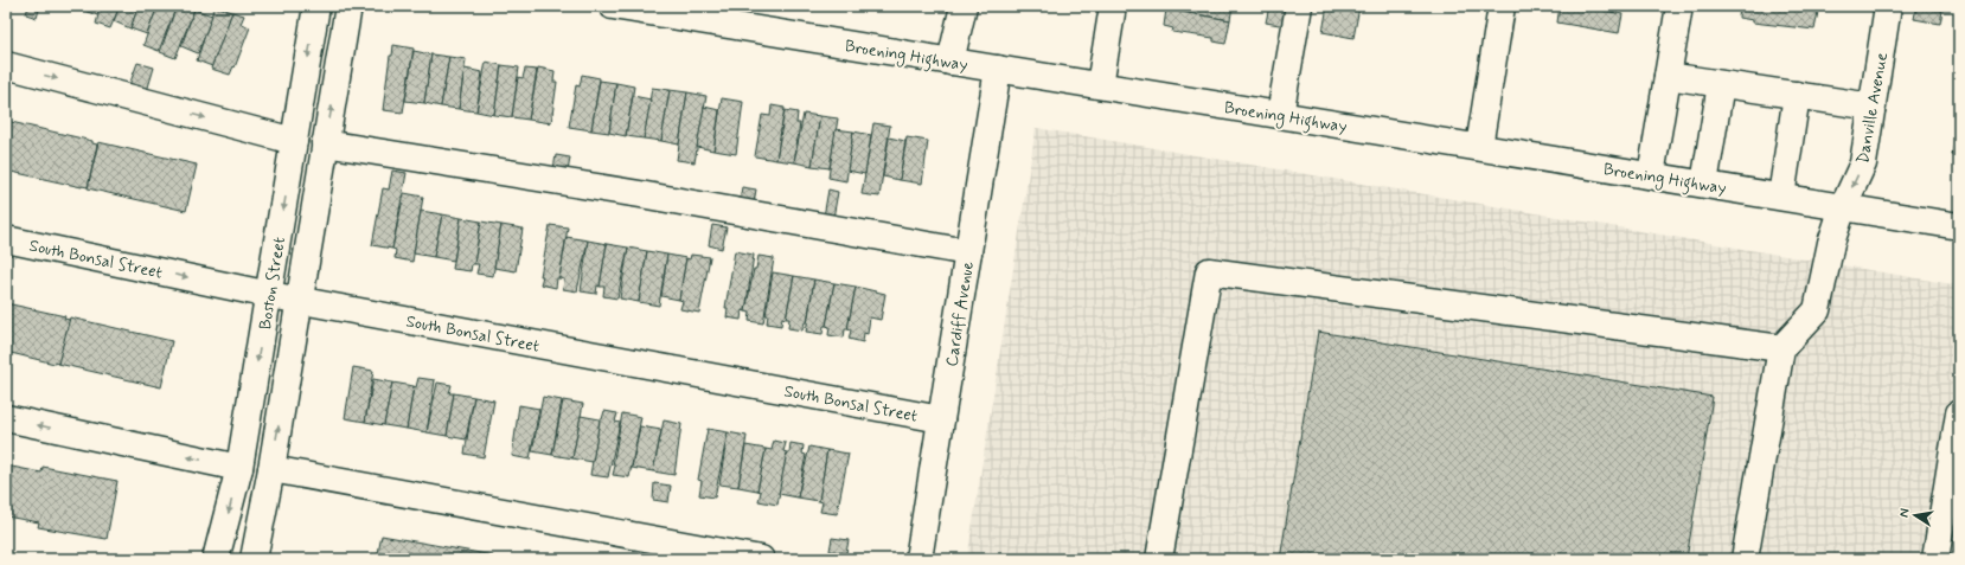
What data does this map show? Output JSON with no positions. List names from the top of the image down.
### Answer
{
  "streets": {
    "street": [
      "Broening Highway",
      "Danville Avenue",
      "South Bonsal Street",
      "Boston Street",
      "Cardiff Avenue"
    ]
  },
  "crossings": [
    ["Broening Highway", "Danville Avenue"],
    ["Broening Highway", "Cardiff Avenue"],
    ["South Bonsal Street", "Boston Street"],
    ["South Bonsal Street", "Cardiff Avenue"]
  ],
  "north": "left"
}
